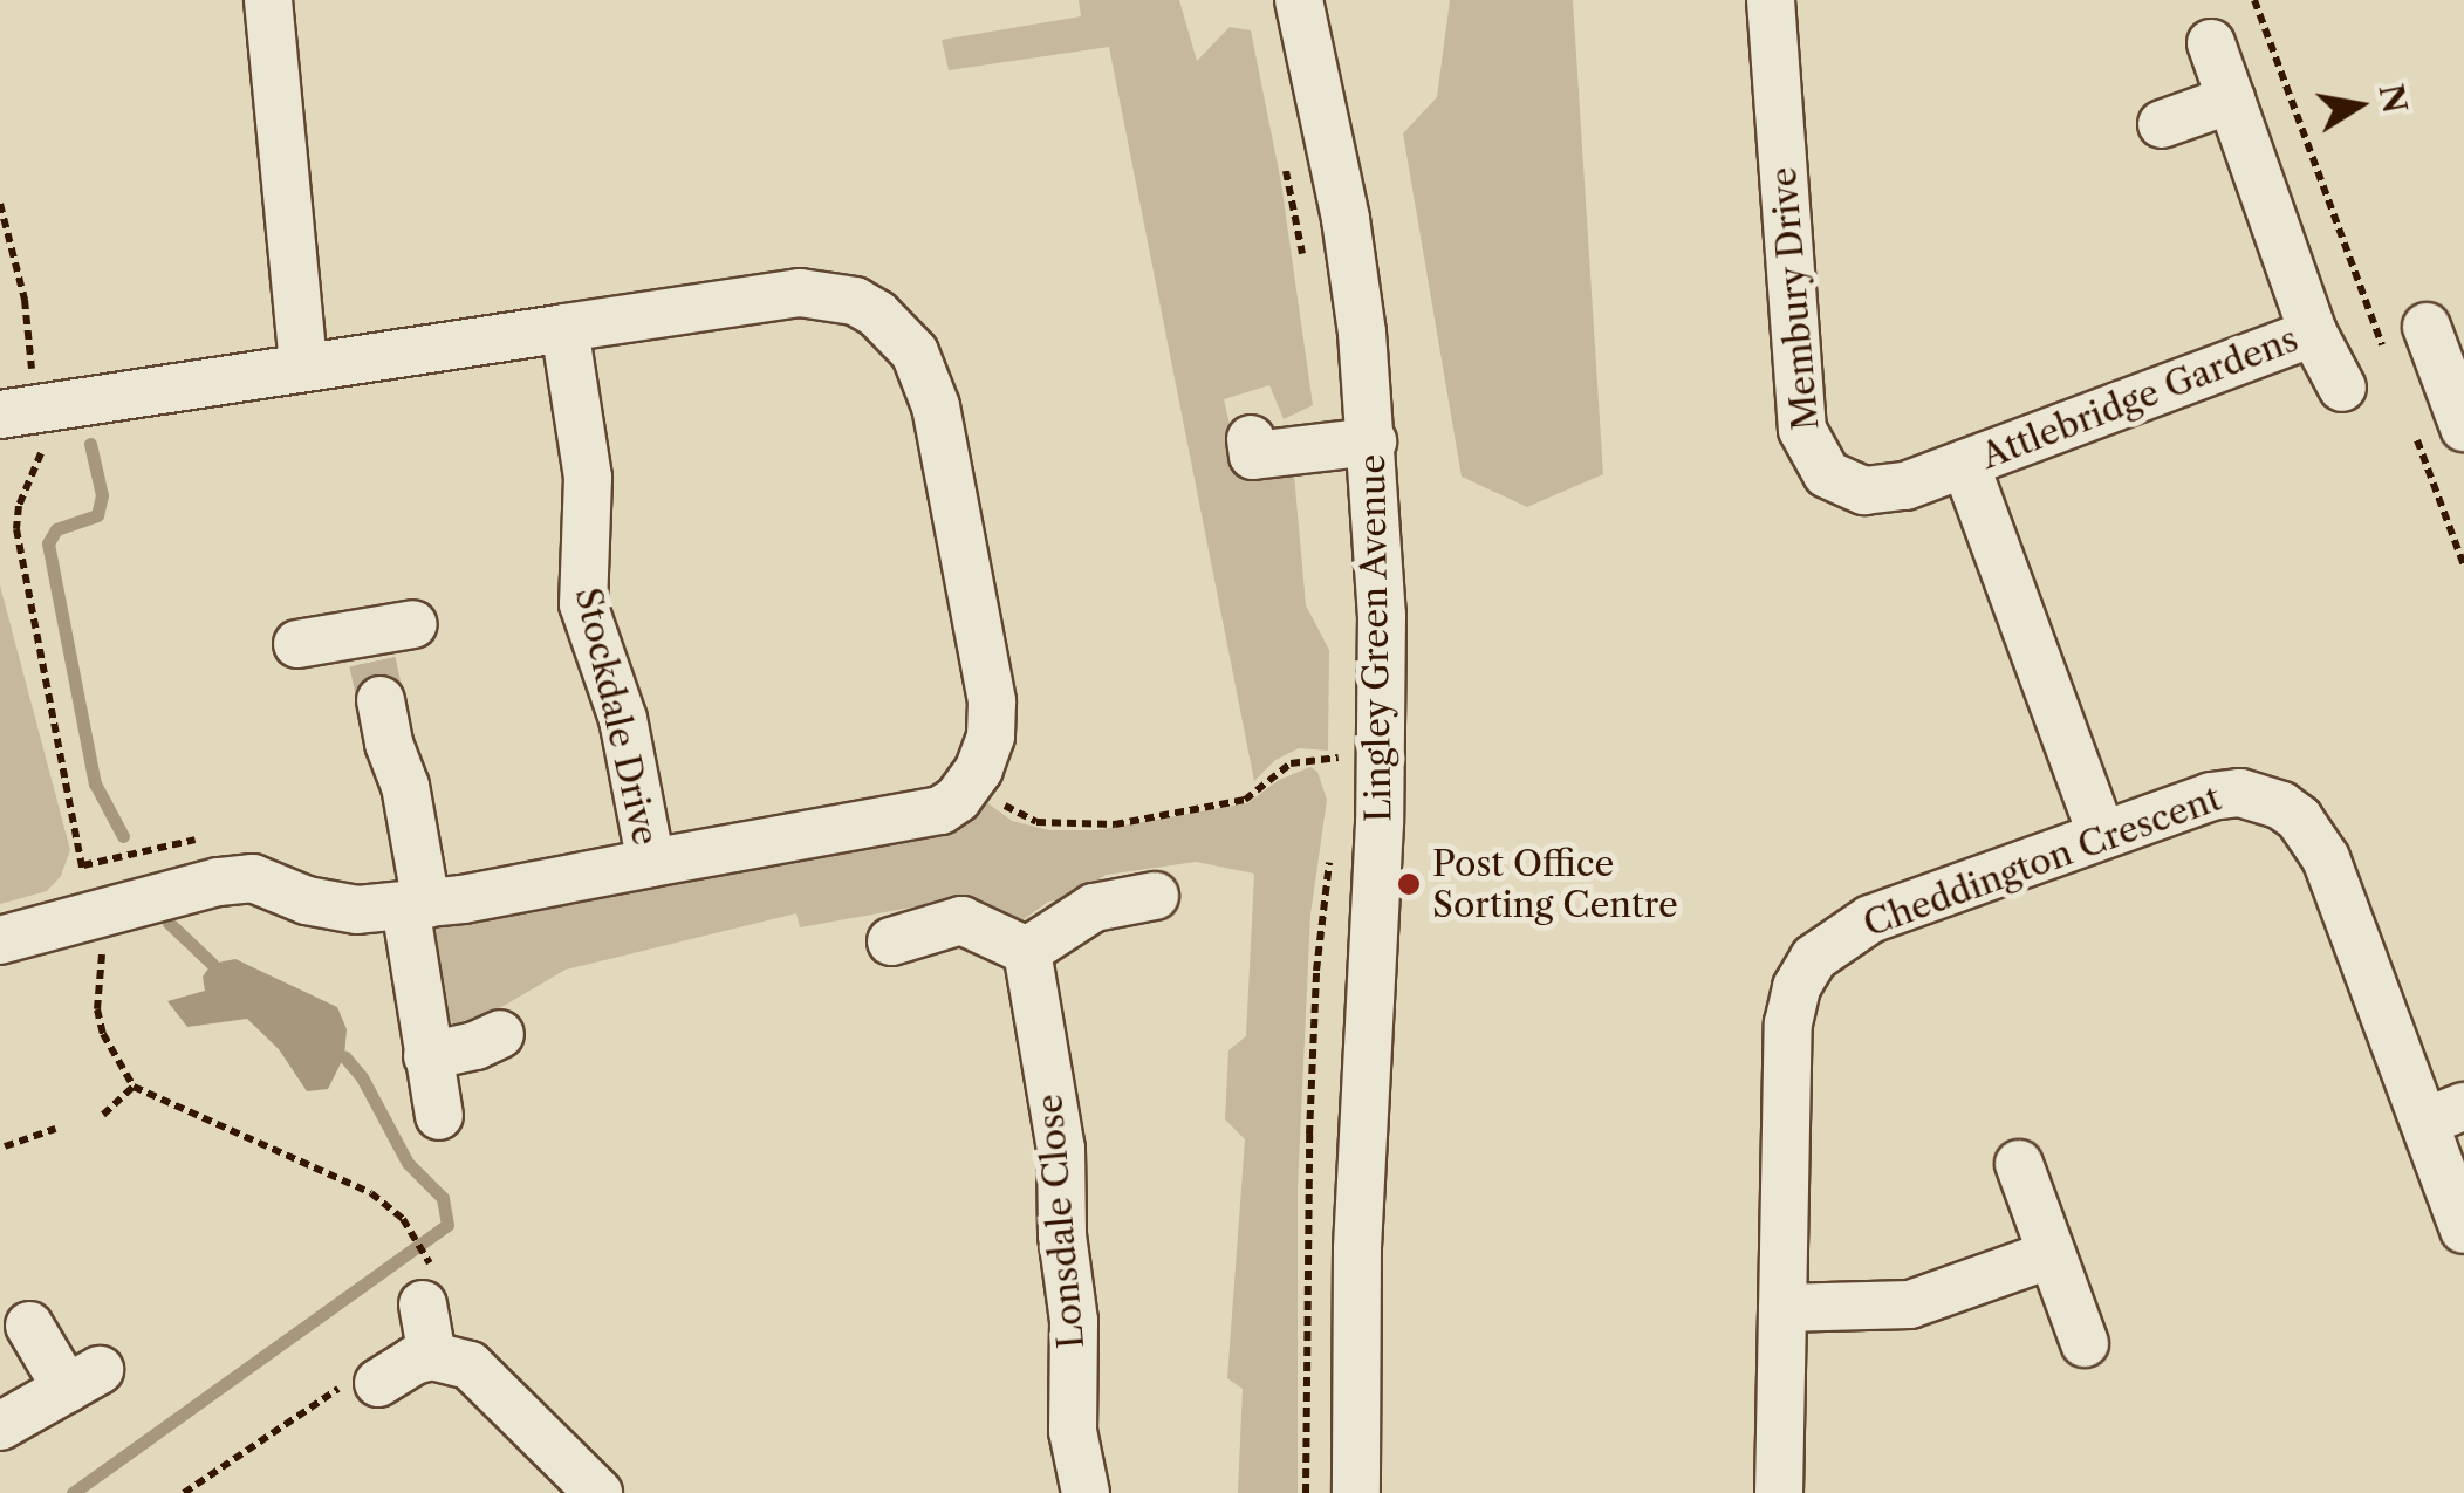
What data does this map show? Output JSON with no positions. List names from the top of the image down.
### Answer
{
  "streets": {
    "street": [
      "Membury Drive",
      "Attlebridge Gardens",
      "Lingley Green Avenue",
      "Stockdale Drive",
      "Cheddington Crescent",
      "Lonsdale Close"
    ]
  },
  "crossings": [
    ["Membury Drive", "Attlebridge Gardens"]
  ],
  "places": ["Post Office Sorting Centre"],
  "north": "right"
}
